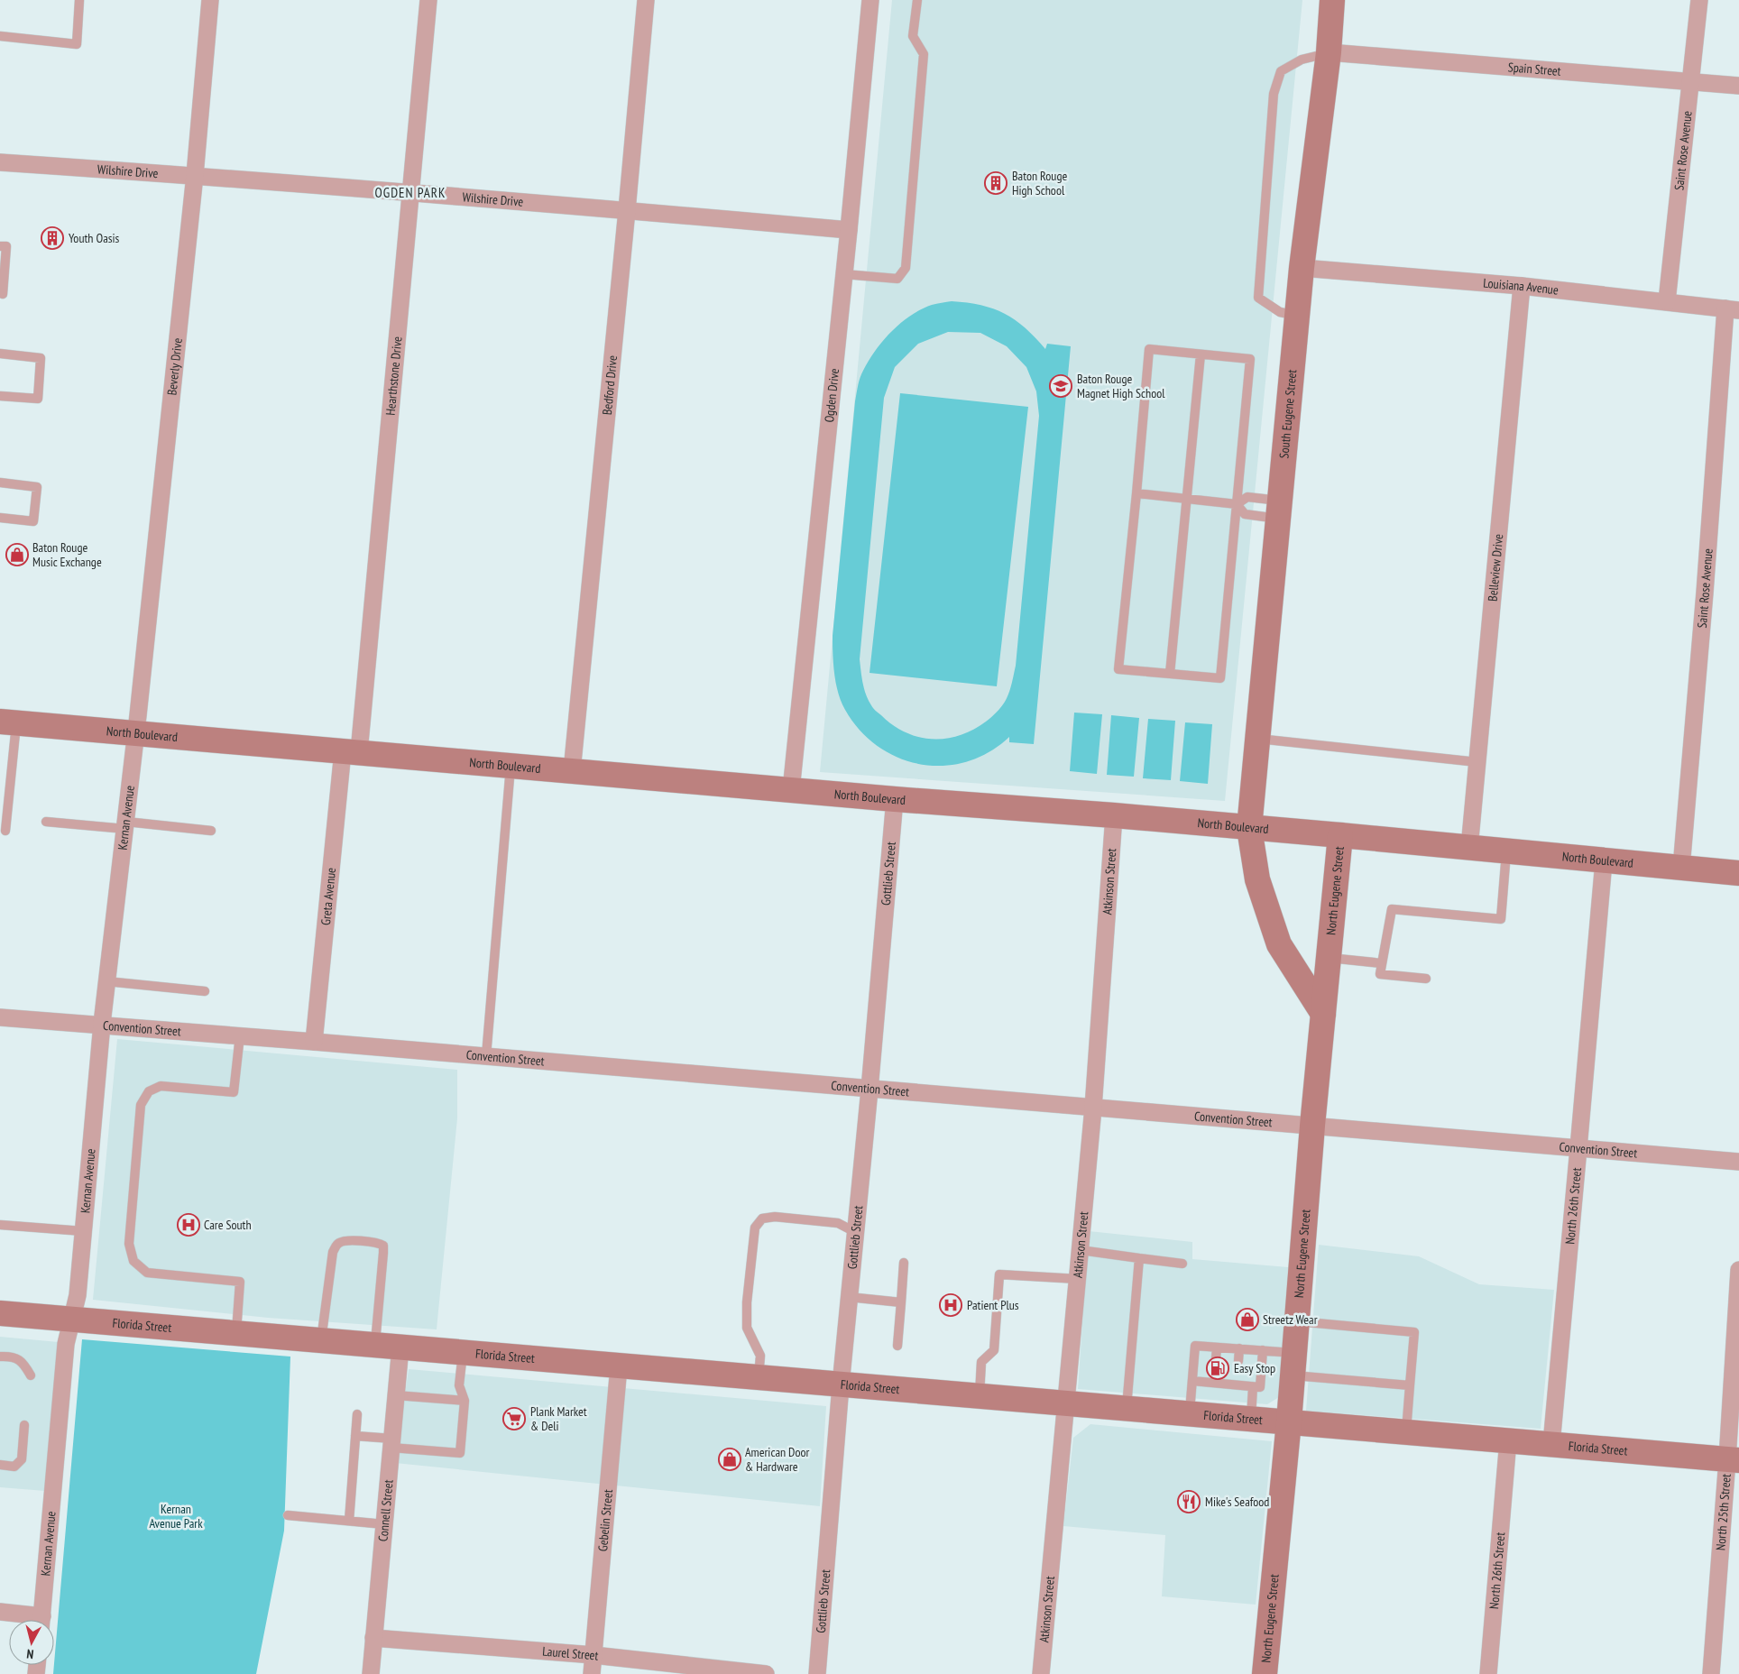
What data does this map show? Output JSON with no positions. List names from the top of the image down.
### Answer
{
  "streets": {
    "street": [
      "Spain Street",
      "Saint Rose Avenue",
      "Wilshire Drive",
      "Louisiana Avenue",
      "Beverly Drive",
      "Hearthstone Drive",
      "Bedford Drive",
      "Ogden Drive",
      "South Eugene Street",
      "Belleview Drive",
      "North Boulevard",
      "Kernan Avenue",
      "Gottlieb Street",
      "Atkinson Street",
      "North Eugene Street",
      "Greta Avenue",
      "Convention Street",
      "North 26th Street",
      "Florida Street",
      "Connell Street",
      "North 25th Street",
      "Gebelin Street",
      "Laurel Street"
    ]
  },
  "crossings": [
    ["Spain Street", "Saint Rose Avenue"],
    ["Spain Street", "South Eugene Street"],
    ["Saint Rose Avenue", "Louisiana Avenue"],
    ["Saint Rose Avenue", "North Boulevard"],
    ["Wilshire Drive", "Beverly Drive"],
    ["Wilshire Drive", "Hearthstone Drive"],
    ["Wilshire Drive", "Bedford Drive"],
    ["Wilshire Drive", "Ogden Drive"],
    ["Louisiana Avenue", "South Eugene Street"],
    ["Louisiana Avenue", "Belleview Drive"],
    ["Beverly Drive", "North Boulevard"],
    ["Beverly Drive", "Kernan Avenue"],
    ["Hearthstone Drive", "North Boulevard"],
    ["Hearthstone Drive", "Greta Avenue"],
    ["Bedford Drive", "North Boulevard"],
    ["Ogden Drive", "North Boulevard"],
    ["South Eugene Street", "North Boulevard"],
    ["South Eugene Street", "North Eugene Street"],
    ["Belleview Drive", "North Boulevard"],
    ["North Boulevard", "Kernan Avenue"],
    ["North Boulevard", "Gottlieb Street"],
    ["North Boulevard", "Atkinson Street"],
    ["North Boulevard", "North Eugene Street"],
    ["North Boulevard", "Greta Avenue"],
    ["North Boulevard", "North 26th Street"],
    ["Kernan Avenue", "Convention Street"],
    ["Kernan Avenue", "Florida Street"],
    ["Gottlieb Street", "Convention Street"],
    ["Gottlieb Street", "Florida Street"],
    ["Atkinson Street", "Convention Street"],
    ["Atkinson Street", "Florida Street"],
    ["North Eugene Street", "Convention Street"],
    ["North Eugene Street", "Florida Street"],
    ["Greta Avenue", "Convention Street"],
    ["Convention Street", "North 26th Street"],
    ["North 26th Street", "Florida Street"],
    ["Florida Street", "Connell Street"],
    ["Florida Street", "North 25th Street"],
    ["Florida Street", "Gebelin Street"],
    ["Connell Street", "Laurel Street"],
    ["Gebelin Street", "Laurel Street"]
  ],
  "districts": ["OGDEN PARK"],
  "parks": ["Kernan Avenue Park"],
  "places": {
    "building": ["Baton Rouge High School", "Youth Oasis"],
    "school or university": ["Baton Rouge Magnet High School"],
    "shop": ["Baton Rouge Music Exchange", "Streetz Wear", "American Door & Hardware"],
    "hospital": ["Care South", "Patient Plus"],
    "fuel station": ["Easy Stop"],
    "supermarket": ["Plank Market & Deli"],
    "restaurant": ["Mike's Seafood"]
  },
  "north": "bottom"
}
